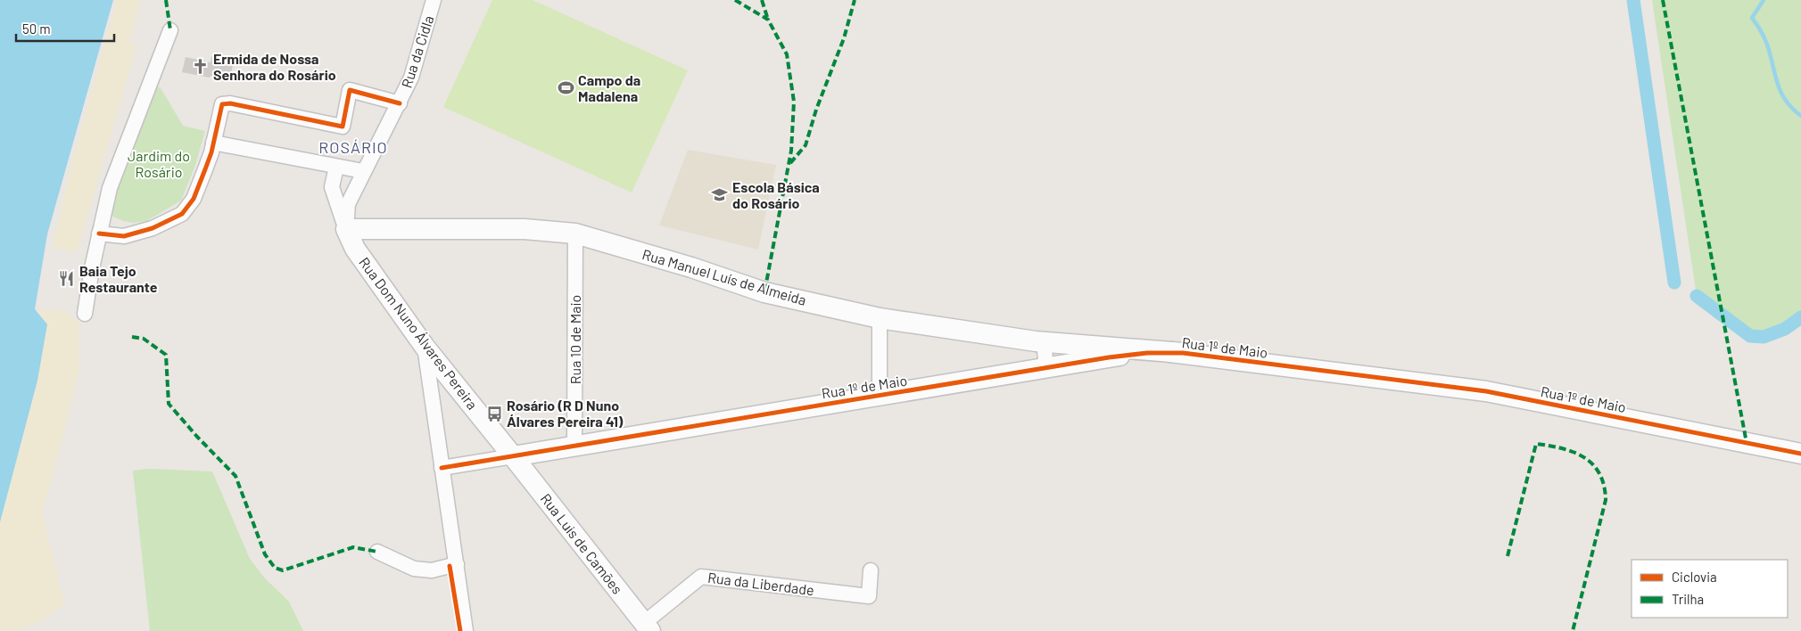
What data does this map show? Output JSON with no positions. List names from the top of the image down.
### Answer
{
  "streets": {
    "street": [
      "Rua da Cidla",
      "Rua Manuel Luís de Almeida",
      "Rua Dom Nuno Álvares Pereira",
      "Rua 10 de Maio",
      "Rua 1º de Maio",
      "Rua Luís de Camões",
      "Rua da Liberdade"
    ]
  },
  "crossings": [
    ["Rua da Cidla", "Rua Manuel Luís de Almeida"],
    ["Rua da Cidla", "Rua Dom Nuno Álvares Pereira"],
    ["Rua Manuel Luís de Almeida", "Rua Dom Nuno Álvares Pereira"],
    ["Rua Manuel Luís de Almeida", "Rua 10 de Maio"],
    ["Rua Manuel Luís de Almeida", "Rua 1º de Maio"],
    ["Rua Dom Nuno Álvares Pereira", "Rua 1º de Maio"],
    ["Rua Dom Nuno Álvares Pereira", "Rua Luís de Camões"],
    ["Rua 10 de Maio", "Rua 1º de Maio"],
    ["Rua 1º de Maio", "Rua Luís de Camões"],
    ["Rua Luís de Camões", "Rua da Liberdade"]
  ],
  "districts": ["ROSÁRIO"],
  "parks": ["Jardim do Rosário"],
  "places": {
    "church": ["Ermida de Nossa Senhora do Rosário"],
    "sports": ["Campo da Madalena"],
    "school or university": ["Escola Básica do Rosário"],
    "restaurant": ["Baia Tejo Restaurante"],
    "bus stop": ["Rosário (R D Nuno Álvares Pereira 41)"]
  },
  "legend": ["Ciclovia", "Trilha"],
  "scale_bar": "50 m"
}
